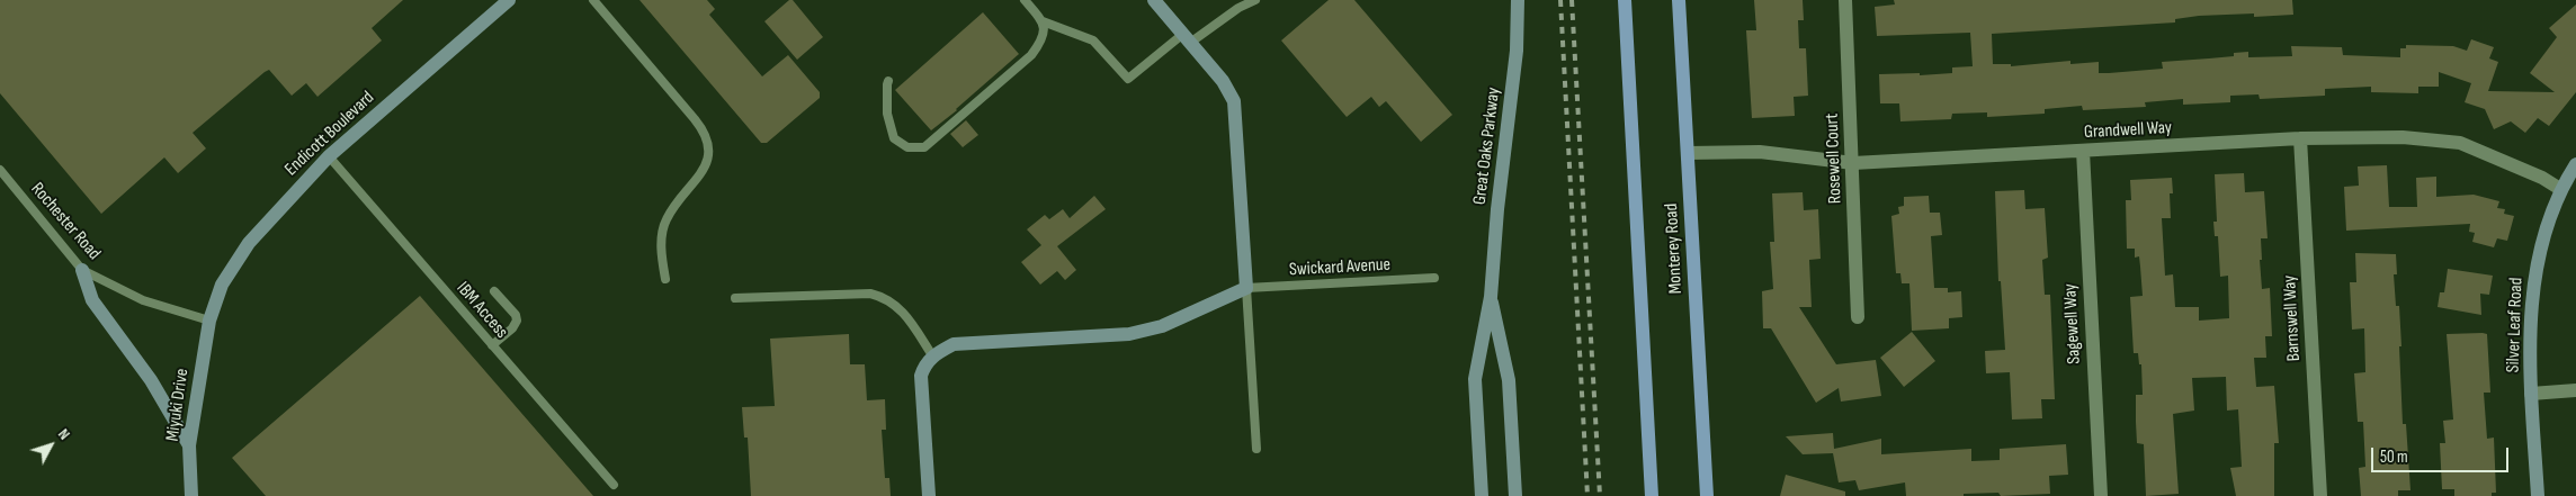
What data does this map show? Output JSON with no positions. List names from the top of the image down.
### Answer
{
  "streets": {
    "main road": ["Monterey Road"],
    "street": [
      "Grandwell Way",
      "Endicott Boulevard",
      "Great Oaks Parkway",
      "Rosewell Court",
      "Barnswell Way",
      "Sagewell Way",
      "Silver Leaf Road",
      "Miyuki Drive"
    ],
    "lane": ["Rochester Road", "Swickard Avenue", "IBM Access"]
  },
  "crossings": [
    ["Grandwell Way", "Rosewell Court"],
    ["Grandwell Way", "Monterey Road"],
    ["Grandwell Way", "Barnswell Way"],
    ["Grandwell Way", "Sagewell Way"],
    ["Grandwell Way", "Silver Leaf Road"],
    ["Endicott Boulevard", "Rochester Road"],
    ["Endicott Boulevard", "IBM Access"],
    ["Endicott Boulevard", "Miyuki Drive"],
    ["Rochester Road", "Miyuki Drive"]
  ],
  "scale_bar": "50 m",
  "north": "top right"
}
